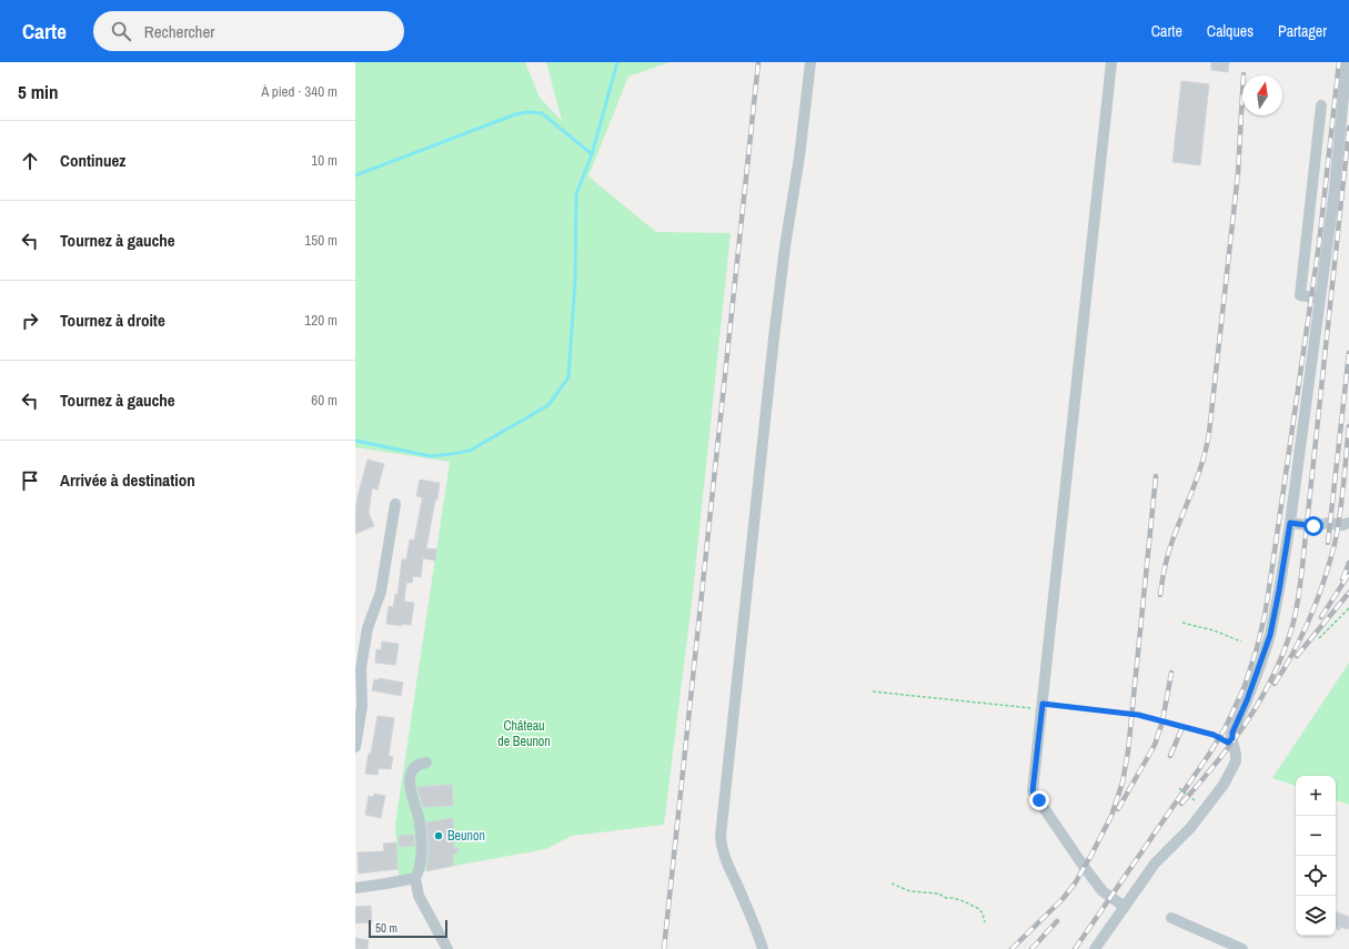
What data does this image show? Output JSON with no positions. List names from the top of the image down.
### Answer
{
  "parks": ["Château de Beunon"],
  "places": ["Beunon"],
  "scale_bar": "50 m",
  "north": "top",
  "page": {
    "header": "Carte",
    "search": "Rechercher",
    "nav": ["Carte", "Calques", "Partager"],
    "heading": ["5 min", "À pied · 340 m"],
    "list": [
      ["Continuez", "10 m"],
      ["Tournez à gauche", "150 m"],
      ["Tournez à droite", "120 m"],
      ["Tournez à gauche", "60 m"],
      "Arrivée à destination"
    ],
    "map_buttons": ["+", "−"],
    "scale": "50 m"
  }
}
